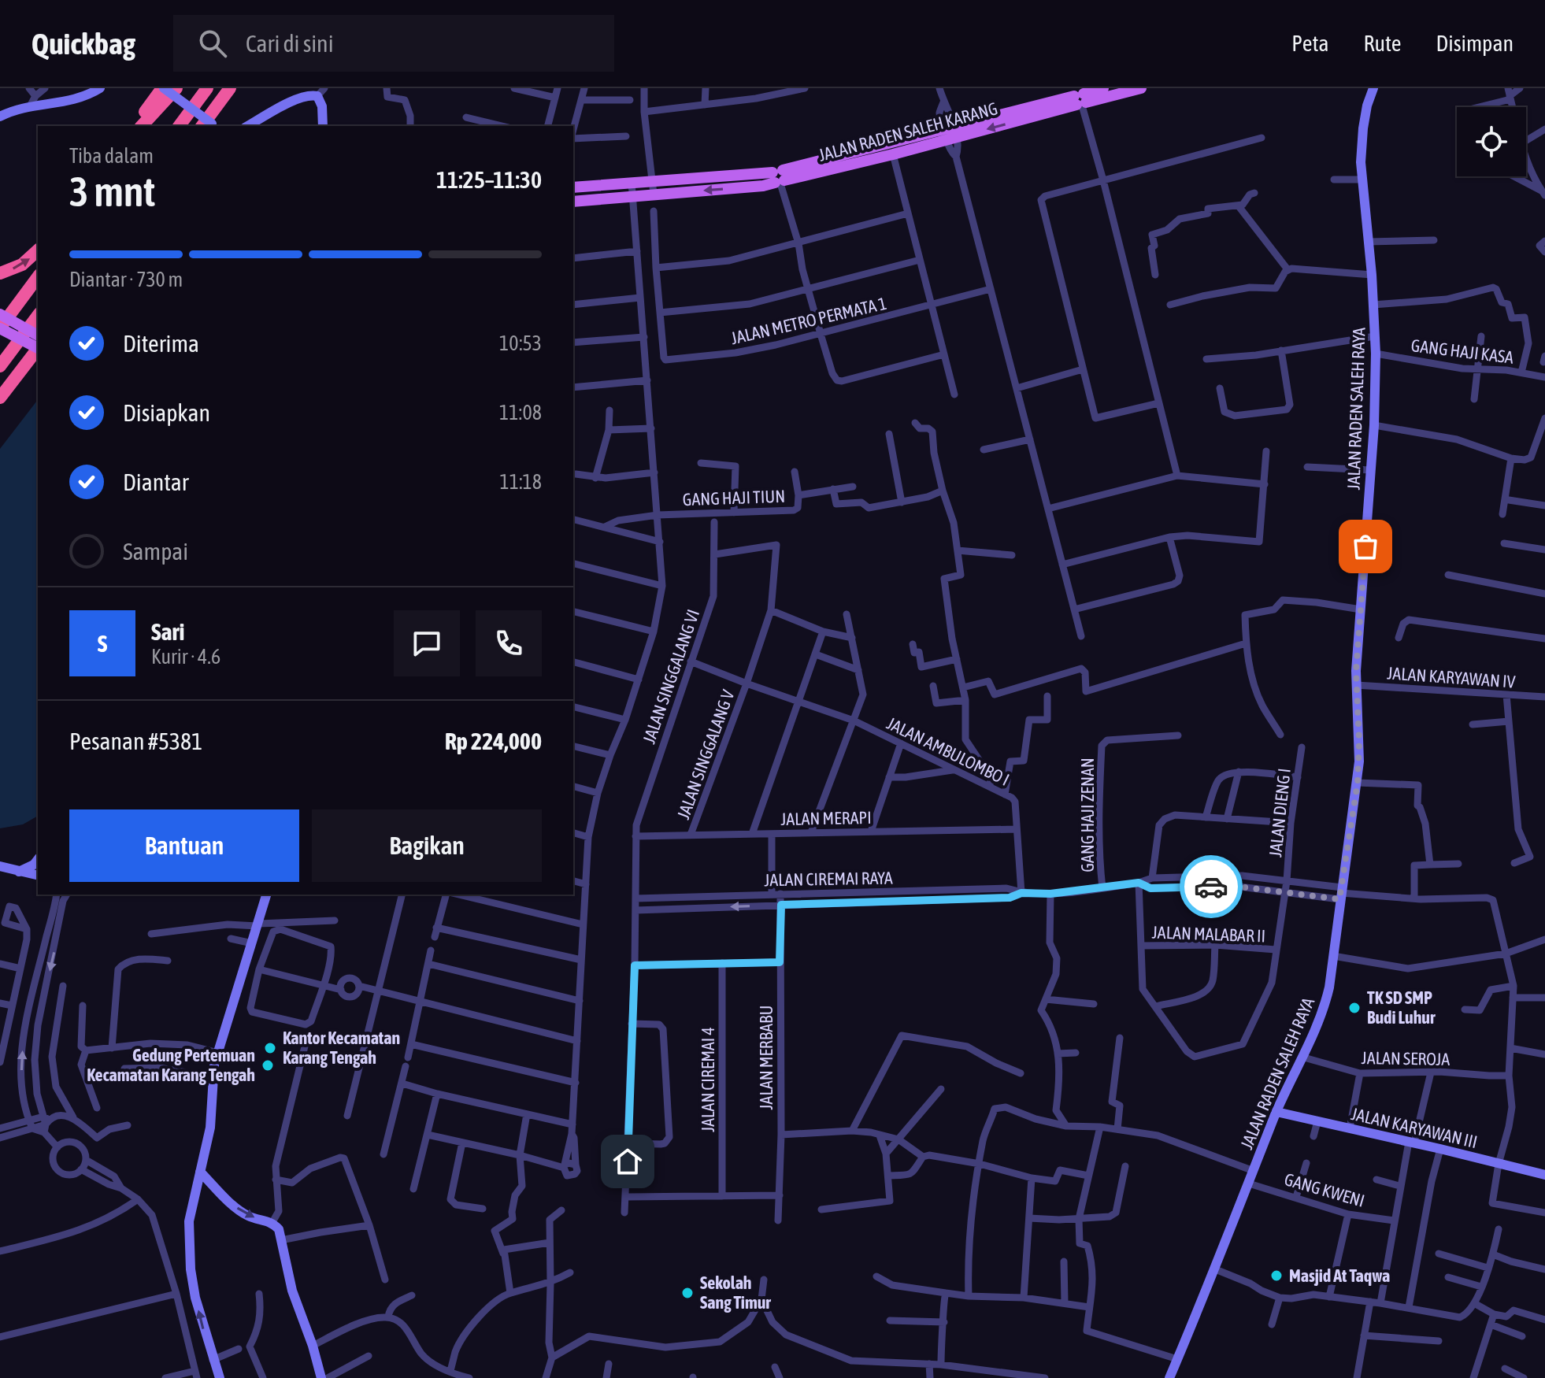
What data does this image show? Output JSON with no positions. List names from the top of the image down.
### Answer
{
  "streets": {
    "main road": ["JALAN RADEN SALEH KARANG"],
    "street": [
      "JALAN METRO PERMATA 1",
      "GANG HAJI KASA",
      "JALAN RADEN SALEH RAYA",
      "GANG HAJI TIUN",
      "JALAN SINGGALANG VI",
      "JALAN KARYAWAN IV",
      "JALAN AMBULOMBO I",
      "JALAN SINGGALANG V",
      "JALAN DIENG I",
      "GANG HAJI ZENAN",
      "JALAN MERAPI",
      "JALAN CIREMAI RAYA",
      "JALAN MALABAR II",
      "JALAN MERBABU",
      "JALAN SEROJA",
      "JALAN CIREMAI 4",
      "JALAN KARYAWAN III",
      "GANG KWENI"
    ]
  },
  "crossings": [
    ["GANG HAJI KASA", "JALAN RADEN SALEH RAYA"],
    ["JALAN RADEN SALEH RAYA", "JALAN KARYAWAN IV"],
    ["JALAN RADEN SALEH RAYA", "JALAN CIREMAI RAYA"],
    ["JALAN RADEN SALEH RAYA", "JALAN SEROJA"],
    ["JALAN RADEN SALEH RAYA", "JALAN KARYAWAN III"],
    ["JALAN RADEN SALEH RAYA", "GANG KWENI"],
    ["JALAN SINGGALANG VI", "JALAN AMBULOMBO I"],
    ["JALAN SINGGALANG VI", "JALAN SINGGALANG V"],
    ["JALAN SINGGALANG VI", "JALAN MERAPI"],
    ["JALAN SINGGALANG VI", "JALAN CIREMAI RAYA"],
    ["JALAN AMBULOMBO I", "JALAN SINGGALANG V"],
    ["JALAN AMBULOMBO I", "JALAN MERAPI"],
    ["JALAN AMBULOMBO I", "JALAN CIREMAI RAYA"],
    ["JALAN SINGGALANG V", "JALAN MERAPI"],
    ["JALAN DIENG I", "JALAN CIREMAI RAYA"],
    ["JALAN DIENG I", "JALAN MALABAR II"],
    ["GANG HAJI ZENAN", "JALAN CIREMAI RAYA"],
    ["JALAN CIREMAI RAYA", "JALAN MERBABU"]
  ],
  "places": [
    "TK SD SMP Budi Luhur",
    "Kantor Kecamatan Karang Tengah",
    "Gedung Pertemuan Kecamatan Karang Tengah",
    "Masjid At Taqwa",
    "Sekolah Sang Timur"
  ],
  "page": {
    "header": "Quickbag",
    "search": "Cari di sini",
    "nav": ["Peta", "Rute", "Disimpan"],
    "heading": ["3 mnt", "Tiba dalam", "11:25–11:30"],
    "panel": [
      "Sari",
      "Kurir · 4.6",
      "Pesanan #5381",
      "Rp 224,000"
    ],
    "bar": "Diantar · 730 m",
    "list": [
      ["Diterima", "10:53"],
      ["Disiapkan", "11:08"],
      ["Diantar", "11:18"],
      "Sampai"
    ],
    "round": "S",
    "buttons": ["Bantuan", "Bagikan"]
  }
}
